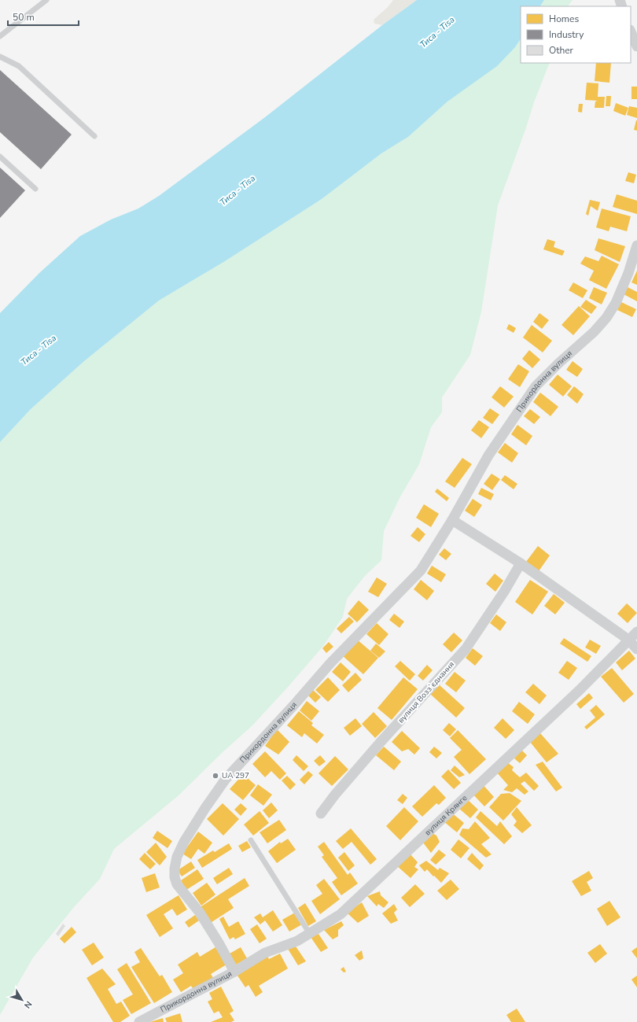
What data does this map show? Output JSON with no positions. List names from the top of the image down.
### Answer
{
  "streets": {
    "street": ["Прикордонна вулиця", "вулиця Воззʼєднання", "вулиця Крянге"]
  },
  "crossings": [
    ["Прикордонна вулиця", "вулиця Крянге"]
  ],
  "water": ["Тиса - Tisa"],
  "places": ["UA 297"],
  "legend": ["Homes", "Industry", "Other"],
  "scale_bar": "50 m",
  "north": "bottom right"
}
